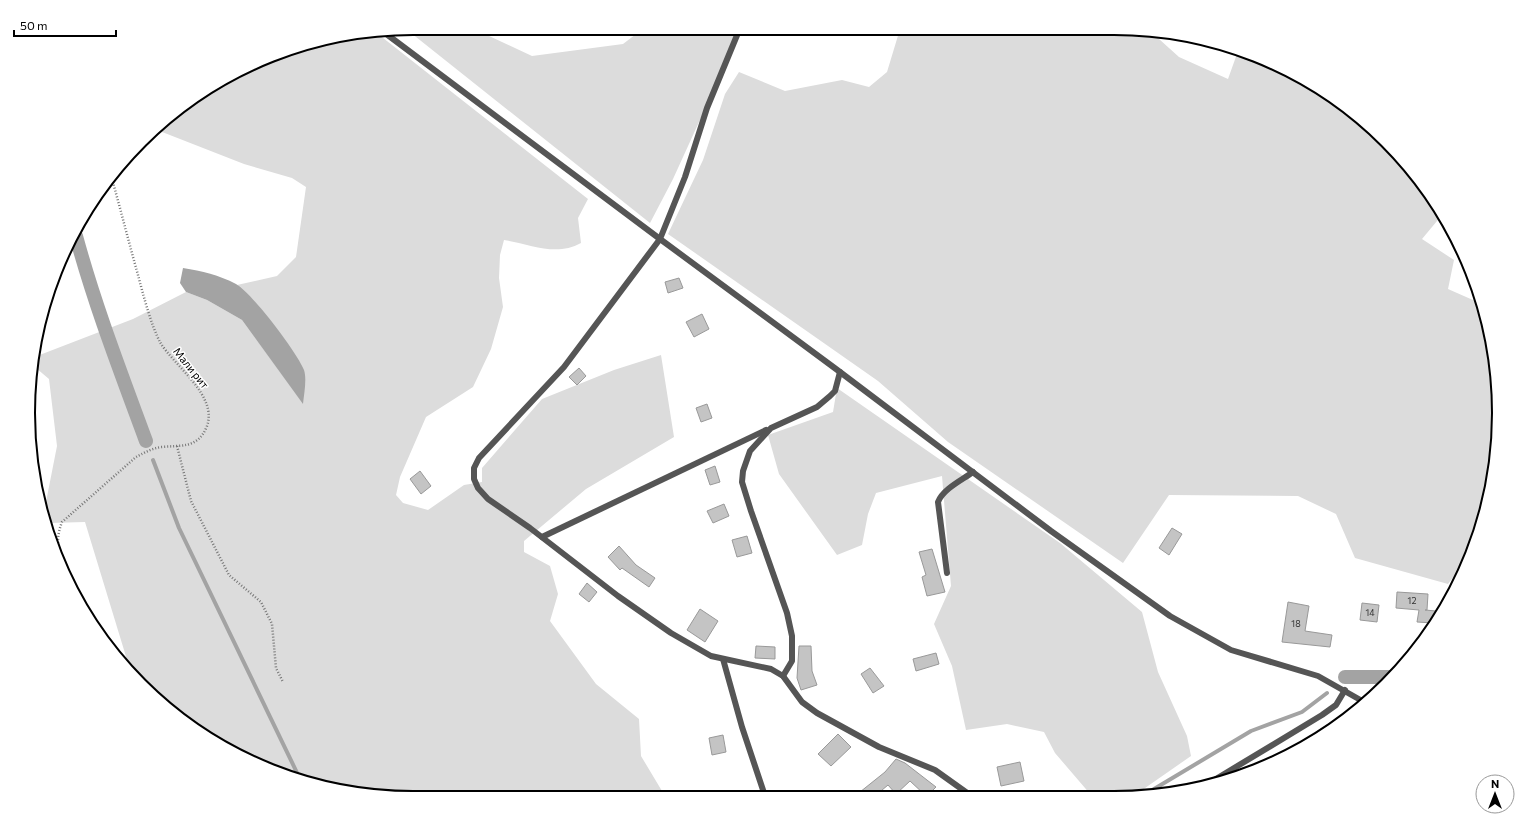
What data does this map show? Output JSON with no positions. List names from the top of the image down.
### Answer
{
  "streets": {
    "path": ["Мали рит"]
  },
  "house_numbers": ["12", "14", "18"],
  "scale_bar": "50 m",
  "north": "top"
}
